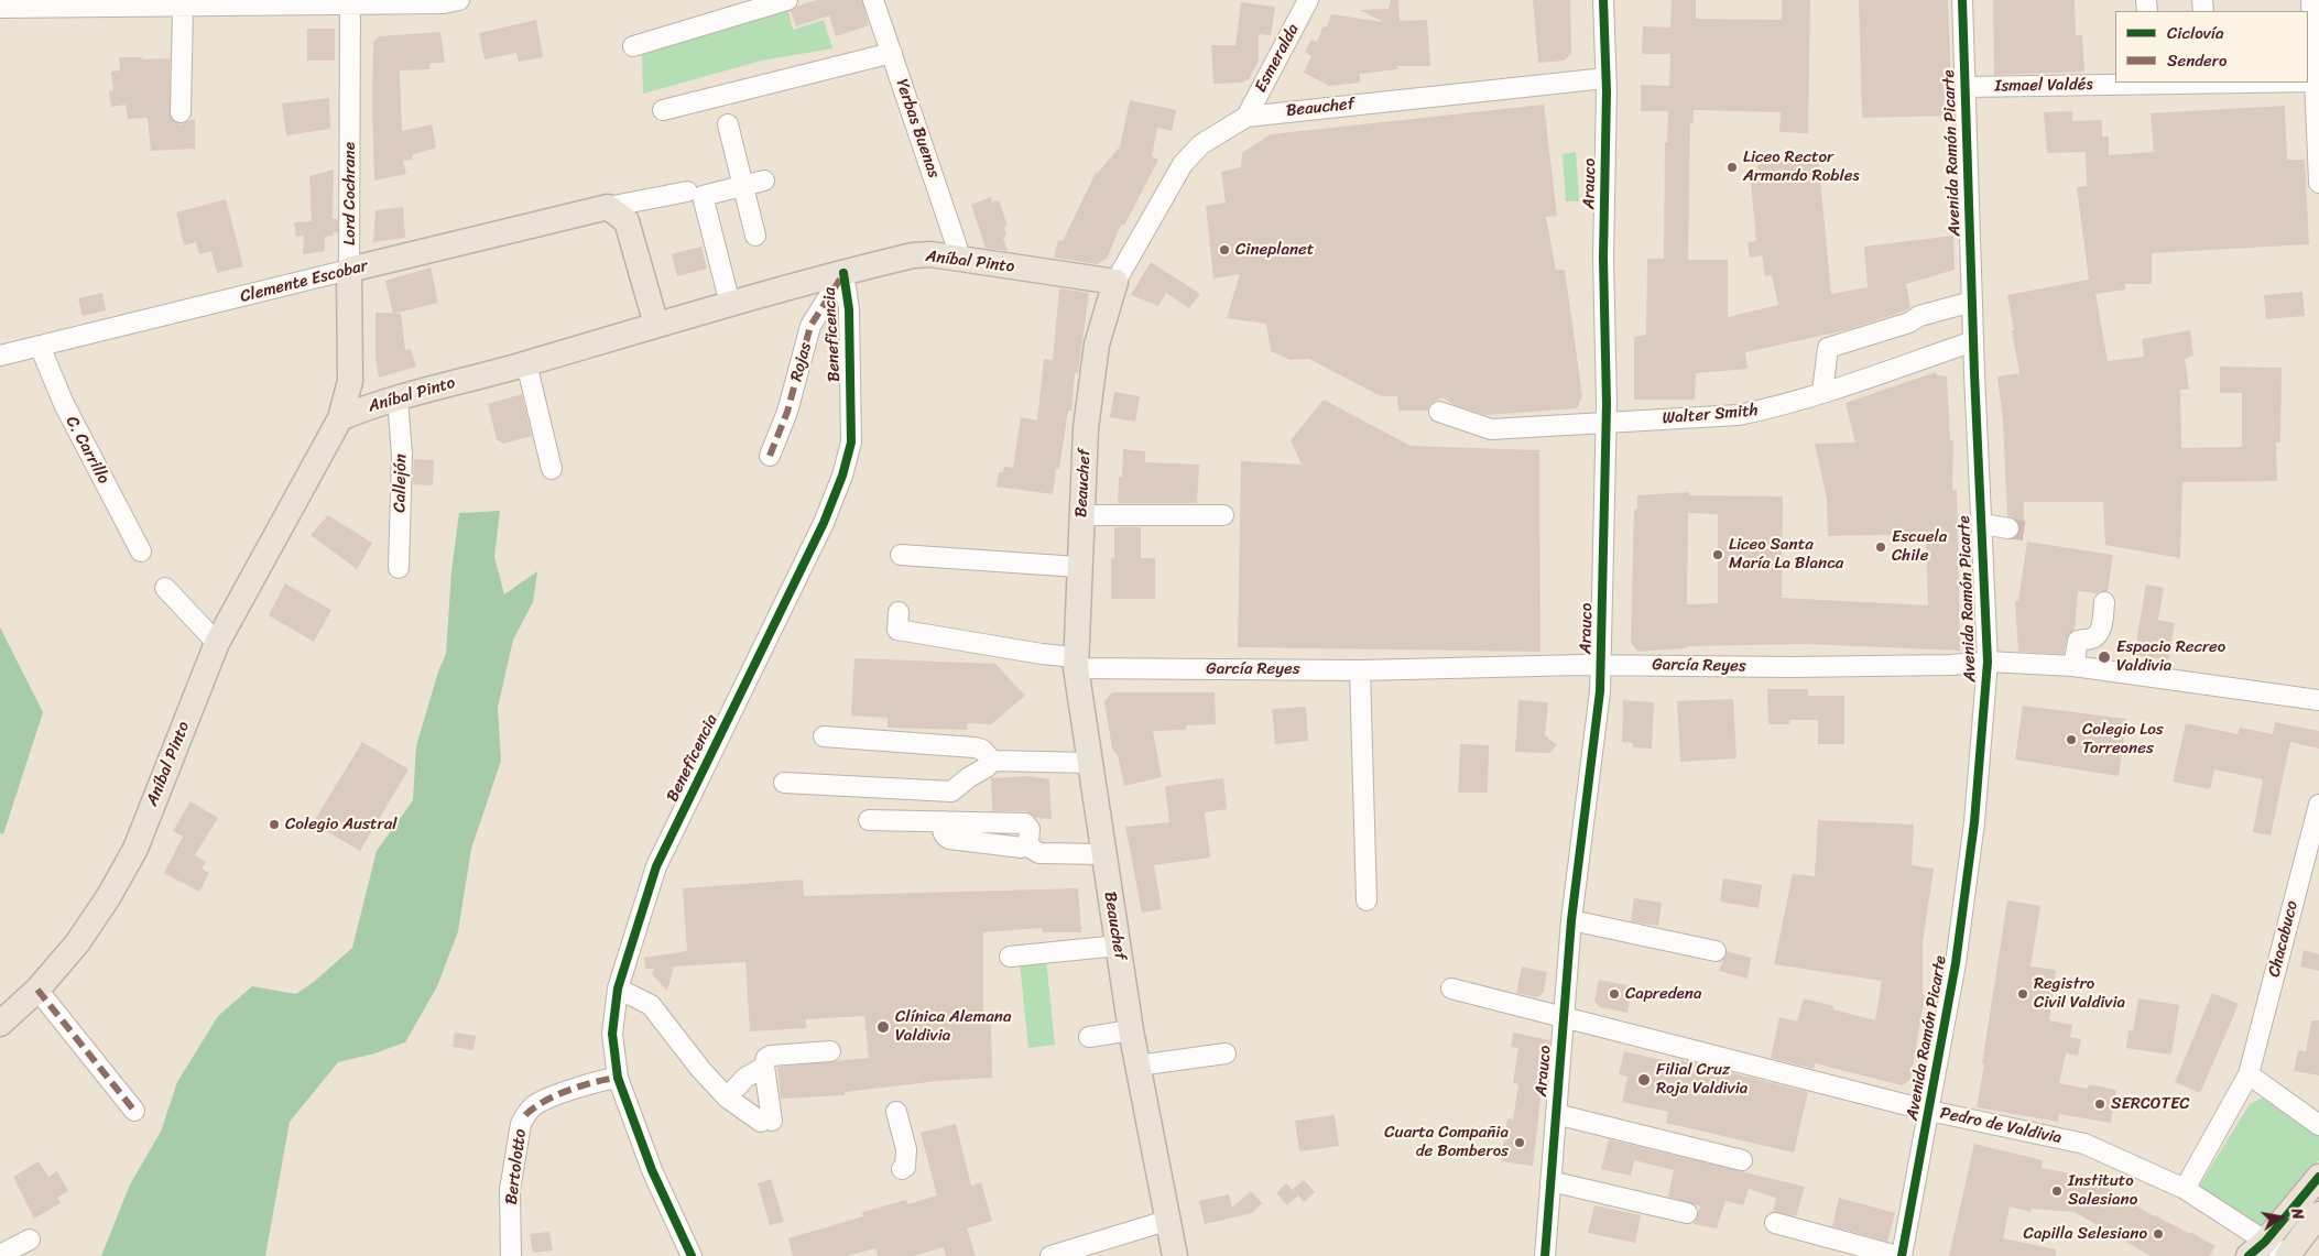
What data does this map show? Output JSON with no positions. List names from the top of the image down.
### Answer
{
  "streets": {
    "main road": [
      "Beauchef",
      "Lord Cochrane",
      "Aníbal Pinto",
      "Clemente Escobar"
    ],
    "street": [
      "Esmeralda",
      "Ismael Valdés",
      "Yerbas Buenas",
      "Avenida Ramón Picarte",
      "Arauco",
      "Beneficencia",
      "Rojas",
      "Walter Smith",
      "C. Carrillo",
      "Callejón",
      "García Reyes",
      "Chacabuco",
      "Pedro de Valdivia",
      "Bertolotto"
    ]
  },
  "crossings": [
    ["Esmeralda", "Beauchef"],
    ["Ismael Valdés", "Avenida Ramón Picarte"],
    ["Beauchef", "Arauco"],
    ["Beauchef", "Aníbal Pinto"],
    ["Beauchef", "García Reyes"],
    ["Yerbas Buenas", "Aníbal Pinto"],
    ["Avenida Ramón Picarte", "Walter Smith"],
    ["Avenida Ramón Picarte", "García Reyes"],
    ["Avenida Ramón Picarte", "Pedro de Valdivia"],
    ["Arauco", "Walter Smith"],
    ["Arauco", "García Reyes"],
    ["Arauco", "Pedro de Valdivia"],
    ["Lord Cochrane", "Aníbal Pinto"],
    ["Lord Cochrane", "Clemente Escobar"],
    ["Aníbal Pinto", "Beneficencia"],
    ["Aníbal Pinto", "Rojas"],
    ["Aníbal Pinto", "Callejón"],
    ["Clemente Escobar", "C. Carrillo"],
    ["Beneficencia", "Rojas"],
    ["Beneficencia", "Bertolotto"],
    ["Chacabuco", "Pedro de Valdivia"]
  ],
  "places": [
    "Liceo Rector Armando Robles",
    "Cineplanet",
    "Escuela Chile",
    "Liceo Santa María La Blanca",
    "Espacio Recreo Valdivia",
    "Colegio Los Torreones",
    "Colegio Austral",
    "Capredena",
    "Registro Civil Valdivia",
    "Clínica Alemana Valdivia",
    "Filial Cruz Roja Valdivia",
    "SERCOTEC",
    "Cuarta Compañia de Bomberos",
    "Instituto Salesiano",
    "Capilla Selesiano"
  ],
  "legend": ["Ciclovía", "Sendero"],
  "north": "right"
}
